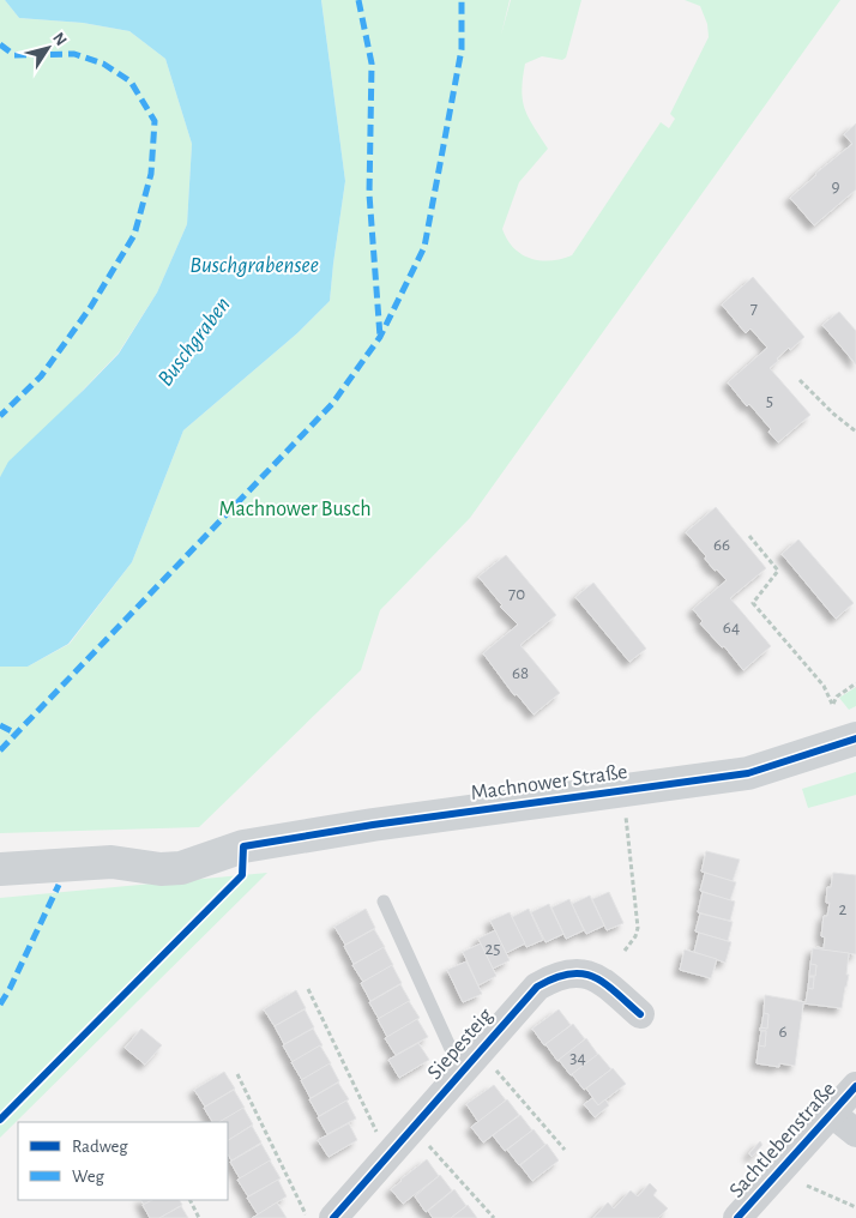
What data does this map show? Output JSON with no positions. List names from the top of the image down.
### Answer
{
  "streets": {
    "main road": ["Machnower Straße"],
    "street": ["Siepesteig", "Sachtlebenstraße"]
  },
  "water": ["Buschgrabensee", "Buschgraben"],
  "parks": ["Machnower Busch"],
  "house_numbers": [
    "9",
    "7",
    "5",
    "66",
    "70",
    "64",
    "68",
    "2",
    "25",
    "6",
    "34"
  ],
  "legend": ["Radweg", "Weg"],
  "north": "top right"
}
